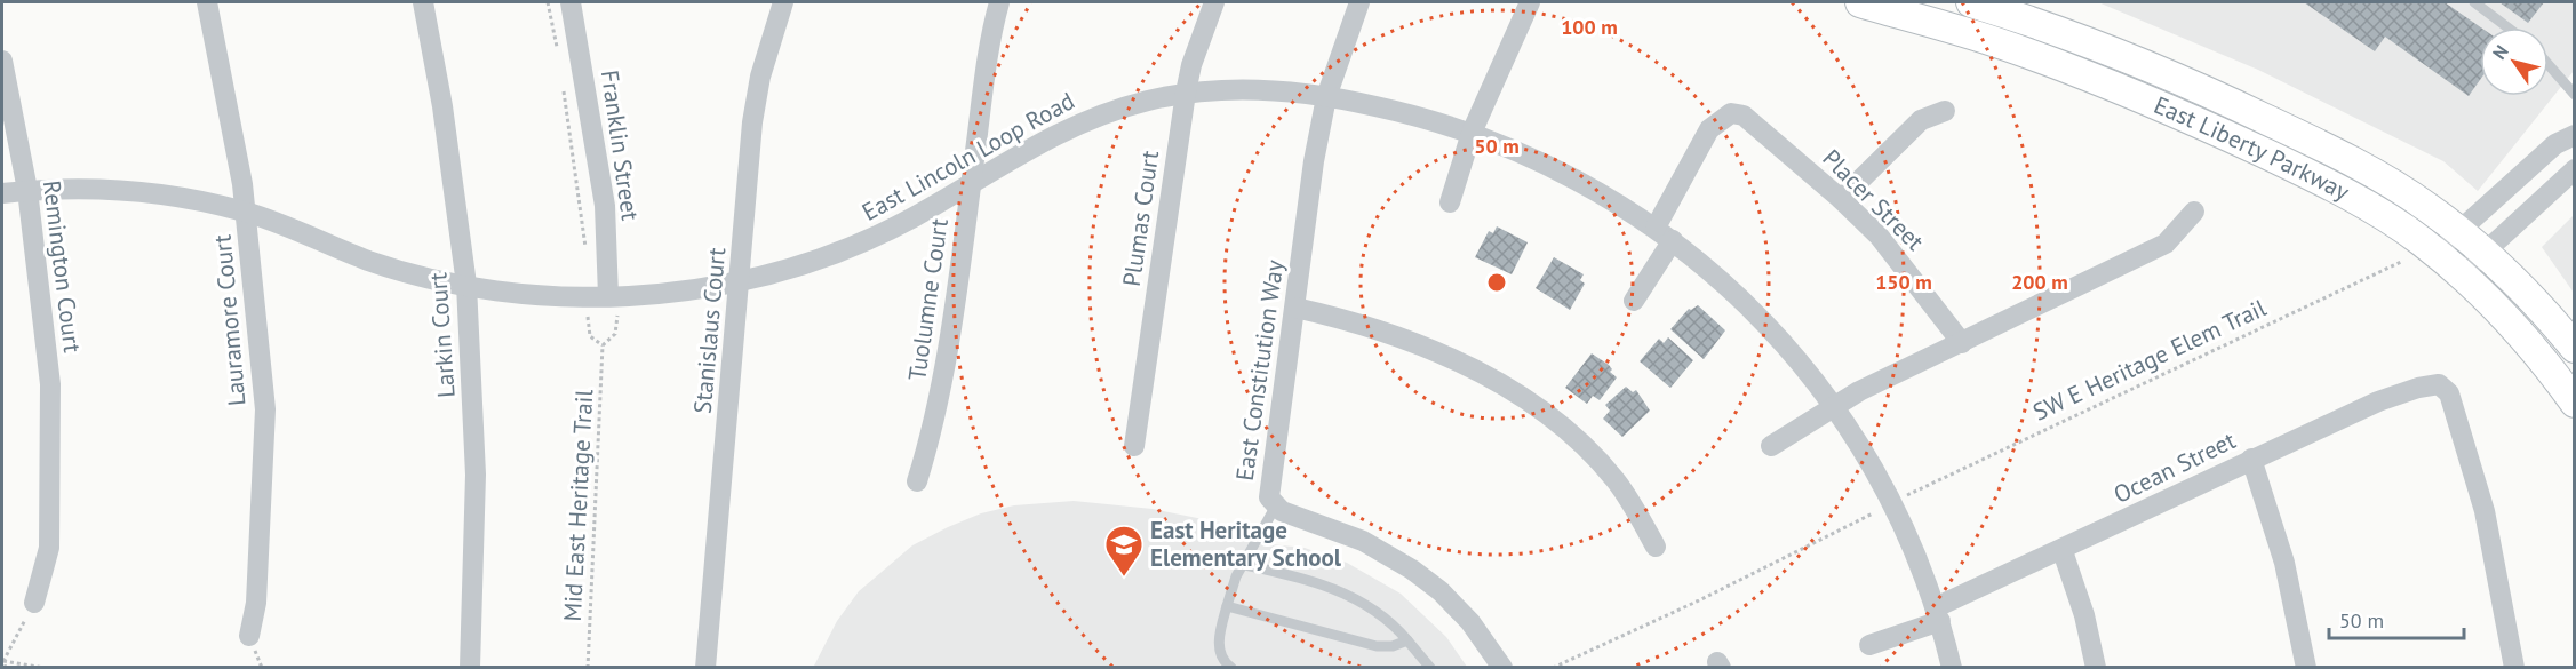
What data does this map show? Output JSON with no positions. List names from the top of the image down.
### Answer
{
  "streets": {
    "street": [
      "Franklin Street",
      "East Liberty Parkway",
      "East Lincoln Loop Road",
      "Placer Street",
      "Plumas Court",
      "Remington Court",
      "Tuolumne Court",
      "Lauramore Court",
      "Stanislaus Court",
      "Larkin Court",
      "East Constitution Way",
      "Ocean Street"
    ],
    "path": ["SW E Heritage Elem Trail", "Mid East Heritage Trail"]
  },
  "crossings": [
    ["Franklin Street", "East Lincoln Loop Road"],
    ["East Lincoln Loop Road", "Placer Street"],
    ["East Lincoln Loop Road", "Plumas Court"],
    ["East Lincoln Loop Road", "Remington Court"],
    ["East Lincoln Loop Road", "Tuolumne Court"],
    ["East Lincoln Loop Road", "Lauramore Court"],
    ["East Lincoln Loop Road", "Stanislaus Court"],
    ["East Lincoln Loop Road", "Larkin Court"],
    ["East Lincoln Loop Road", "East Constitution Way"],
    ["East Lincoln Loop Road", "Ocean Street"]
  ],
  "places": {
    "school or university": ["East Heritage Elementary School"]
  },
  "scale_bar": "50 m",
  "north": "top left",
  "rings": [
    "100 m",
    "50 m",
    "150 m",
    "200 m"
  ]
}
